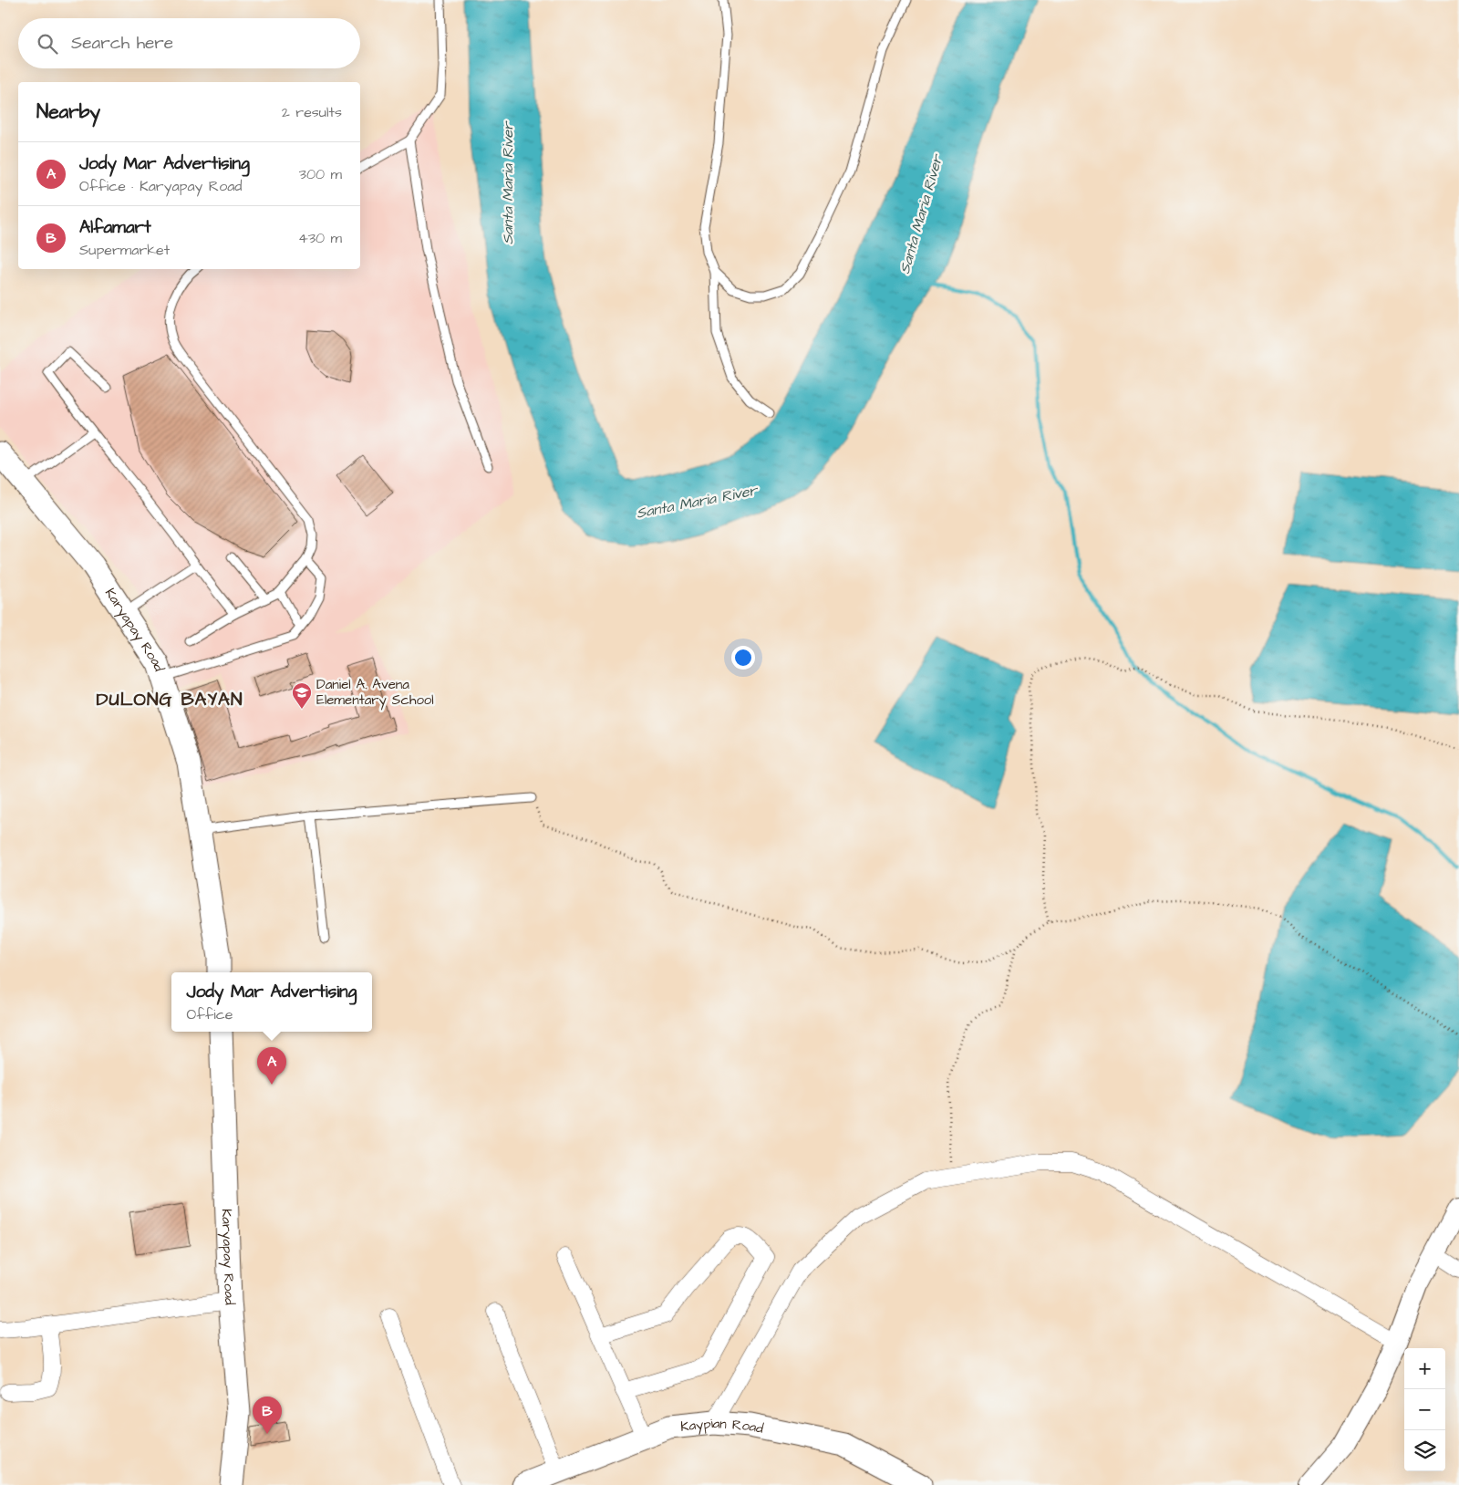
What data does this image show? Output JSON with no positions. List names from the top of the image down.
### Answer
{
  "streets": {
    "main road": ["Karyapay Road", "Kaypian Road"]
  },
  "districts": ["DULONG BAYAN"],
  "water": ["Santa Maria River"],
  "places": {
    "school or university": ["Daniel A. Avena Elementary School"]
  },
  "page": {
    "search": "Search here",
    "heading": ["Nearby", "2 results"],
    "list": [
      {
        "mark": "A",
        "name": "Jody Mar Advertising",
        "note": "Office · Karyapay Road",
        "value": "300 m"
      },
      {
        "mark": "B",
        "name": "Alfamart",
        "note": "Supermarket",
        "value": "430 m"
      }
    ],
    "popup": ["Jody Mar Advertising", "Office"],
    "pins": ["A", "B"],
    "map_buttons": ["+", "−"]
  }
}
